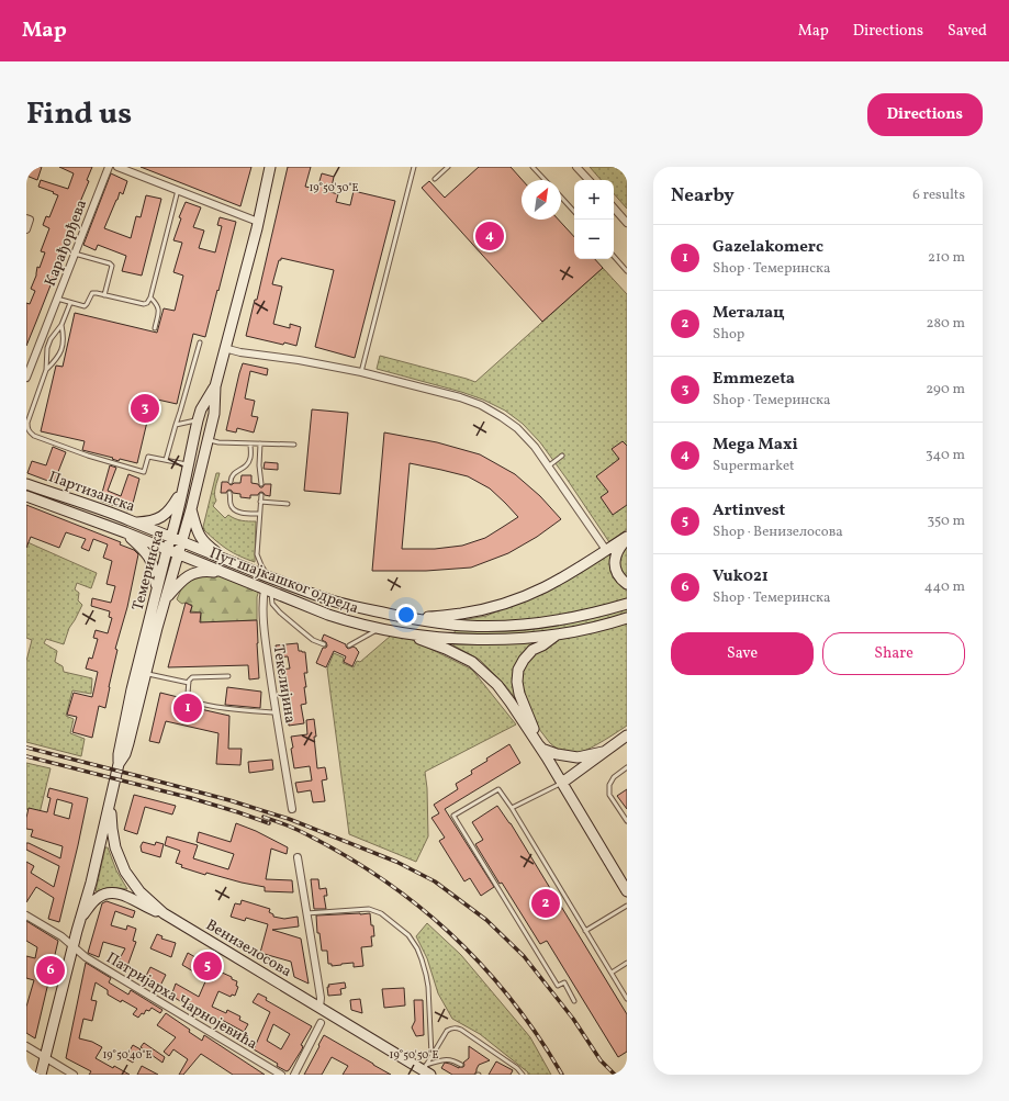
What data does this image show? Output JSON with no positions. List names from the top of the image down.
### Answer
{
  "streets": {
    "main road": [
      "Партизанска",
      "Темеринска",
      "Пут шајкашког одреда",
      "Венизелосова"
    ],
    "street": ["Карађорђева", "Текелијина", "Патријарха Чарнојевића"]
  },
  "crossings": [
    ["Партизанска", "Темеринска"],
    ["Партизанска", "Пут шајкашког одреда"],
    ["Темеринска", "Пут шајкашког одреда"],
    ["Темеринска", "Венизелосова"],
    ["Темеринска", "Патријарха Чарнојевића"],
    ["Пут шајкашког одреда", "Текелијина"]
  ],
  "north": "top right",
  "page": {
    "header": "Map",
    "nav": ["Map", "Directions", "Saved"],
    "title": "Find us",
    "buttons": [
      "Directions",
      ["Save", "Share"]
    ],
    "heading": ["Nearby", "6 results"],
    "map_buttons": ["+", "−"],
    "pins": [
      "4",
      "3",
      "1",
      "2",
      "5",
      "6"
    ],
    "list": [
      {
        "mark": "1",
        "name": "Gazelakomerc",
        "note": "Shop · Темеринска",
        "value": "210 m"
      },
      {
        "mark": "2",
        "name": "Металац",
        "note": "Shop",
        "value": "280 m"
      },
      {
        "mark": "3",
        "name": "Emmezeta",
        "note": "Shop · Темеринска",
        "value": "290 m"
      },
      {
        "mark": "4",
        "name": "Mega Maxi",
        "note": "Supermarket",
        "value": "340 m"
      },
      {
        "mark": "5",
        "name": "Artinvest",
        "note": "Shop · Венизелосова",
        "value": "350 m"
      },
      {
        "mark": "6",
        "name": "Vuk021",
        "note": "Shop · Темеринска",
        "value": "440 m"
      }
    ]
  },
  "coordinates": ["19°50'30\"E", "19°50'40\"E", "19°50'50\"E"]
}
